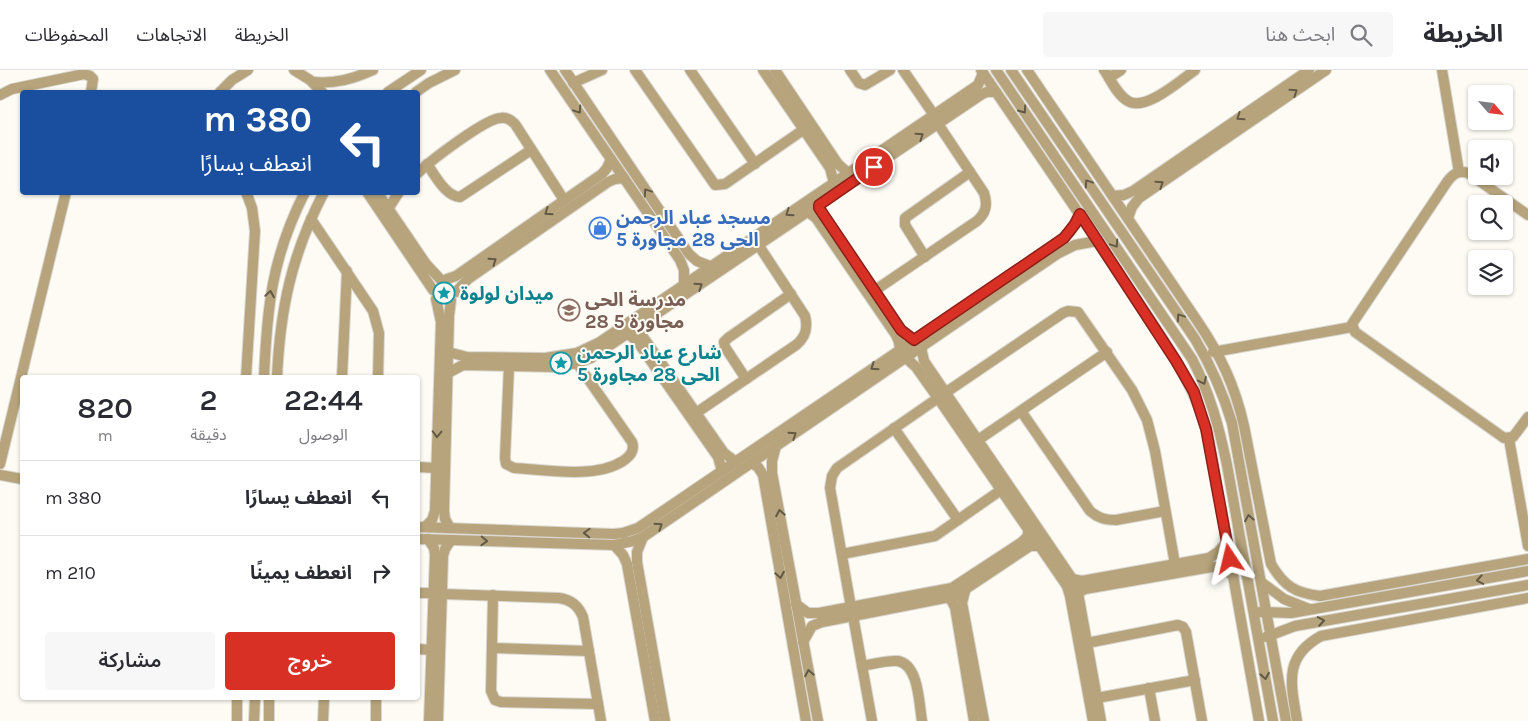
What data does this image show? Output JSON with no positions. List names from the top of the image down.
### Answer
{
  "places": {
    "shop": ["مسجد عباد الرحمن الحى 28 مجاورة 5"],
    "place": ["ميدان لولوة", "شارع عباد الرحمن الحى 28 مجاورة 5"],
    "school or university": ["مدرسة الحى 28 مجاورة 5"]
  },
  "north": "bottom right",
  "page": {
    "header": "الخريطة",
    "search": "ابحث هنا",
    "nav": ["الخريطة", "الاتجاهات", "المحفوظات"],
    "turn": ["380 m", "انعطف يسارًا"],
    "eta": [
      "22:44",
      "الوصول",
      "2",
      "دقيقة",
      "820",
      "m"
    ],
    "list": [
      {
        "name": "انعطف يسارًا",
        "value": "380 m"
      },
      {
        "name": "انعطف يمينًا",
        "value": "210 m"
      }
    ],
    "buttons": ["خروج", "مشاركة"]
  }
}
